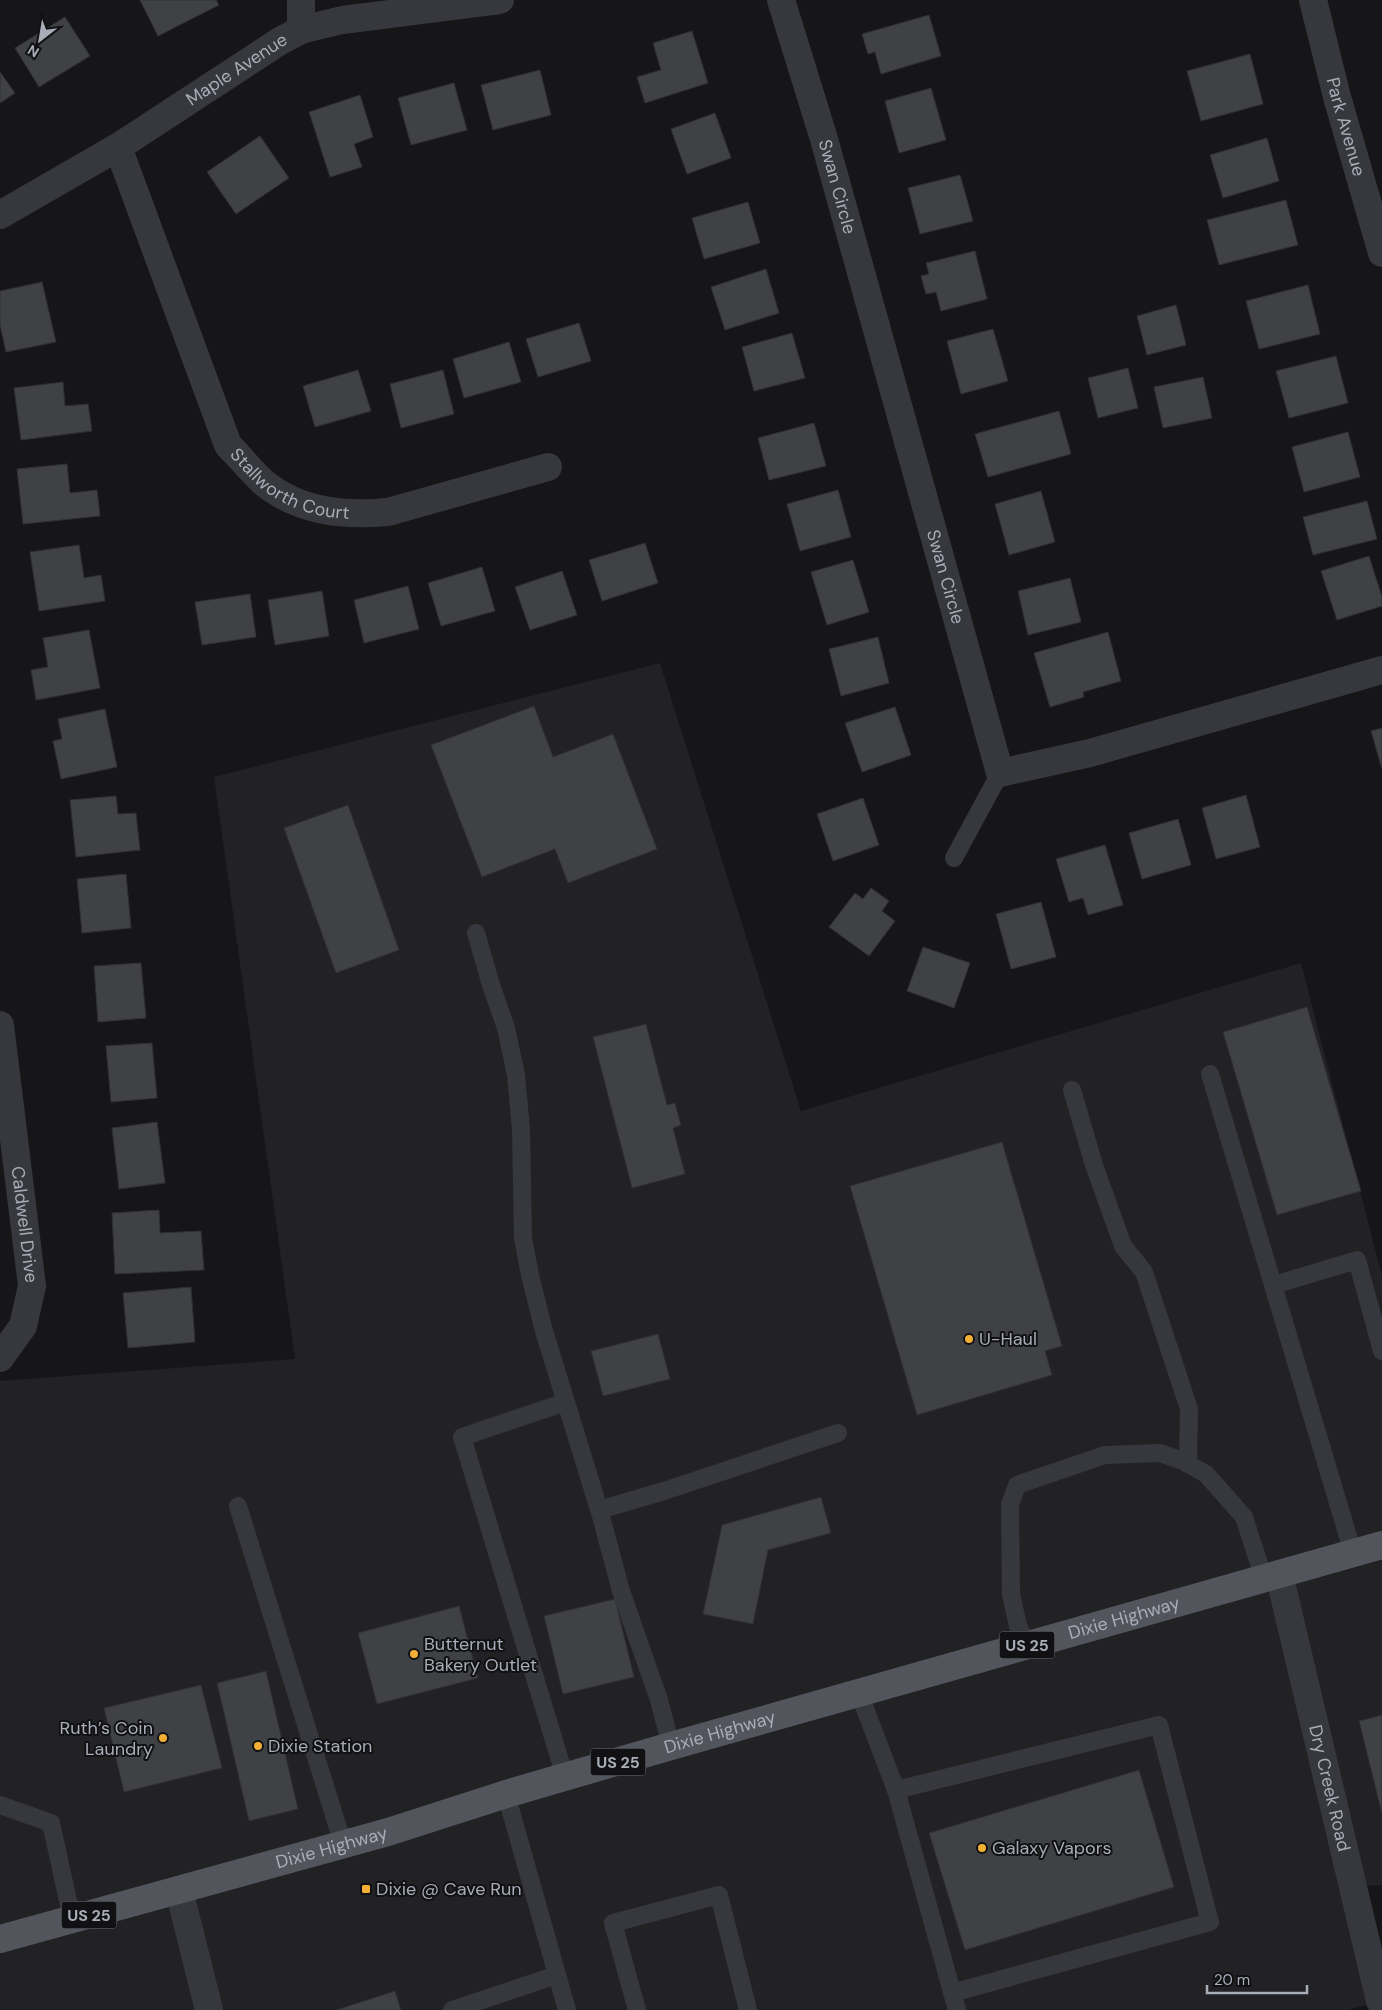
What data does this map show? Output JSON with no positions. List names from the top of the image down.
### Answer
{
  "streets": {
    "main road": ["Dixie Highway", "US 25"],
    "street": [
      "Maple Avenue",
      "Park Avenue",
      "Swan Circle",
      "Stallworth Court",
      "Caldwell Drive",
      "Dry Creek Road"
    ]
  },
  "crossings": [
    ["Maple Avenue", "Stallworth Court"],
    ["Dixie Highway", "Dry Creek Road"]
  ],
  "places": {
    "other": [
      "U-Haul",
      "Butternut Bakery Outlet",
      "Ruth’s Coin Laundry",
      "Dixie Station",
      "Galaxy Vapors"
    ],
    "transit": ["Dixie @ Cave Run"]
  },
  "scale_bar": "20 m",
  "north": "bottom left"
}
